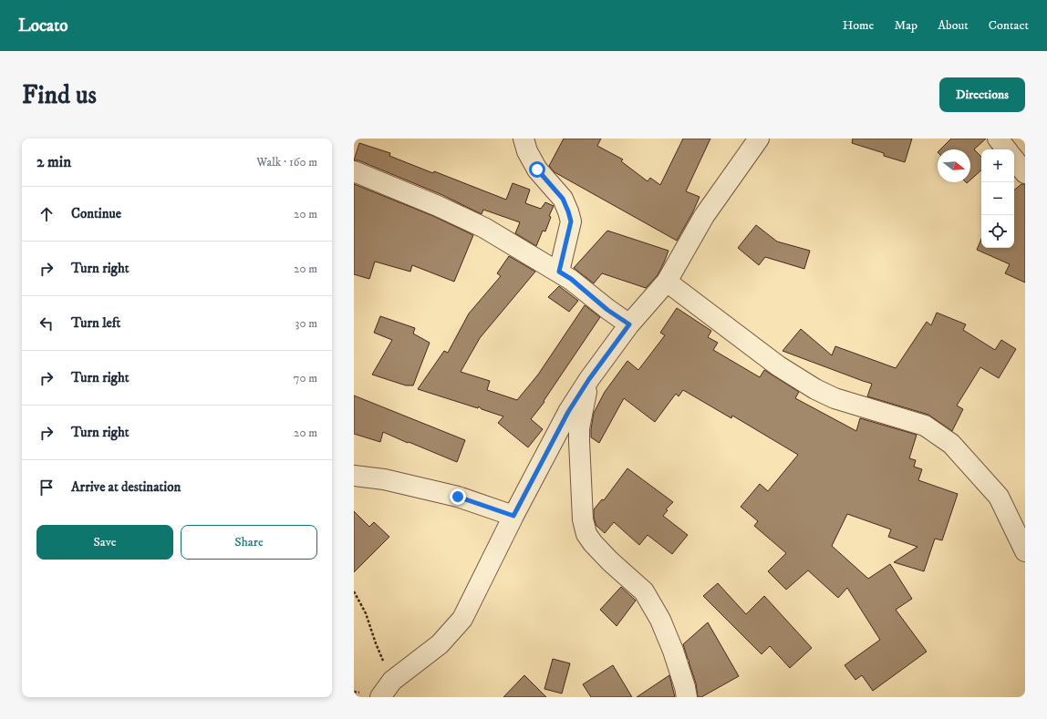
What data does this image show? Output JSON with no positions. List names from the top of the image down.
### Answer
{
  "north": "right",
  "page": {
    "header": "Locato",
    "nav": [
      "Home",
      "Map",
      "About",
      "Contact"
    ],
    "buttons": [
      "Directions",
      ["Save", "Share"]
    ],
    "title": "Find us",
    "heading": ["2 min", "Walk · 160 m"],
    "map_buttons": ["+", "−"],
    "list": [
      ["Continue", "20 m"],
      ["Turn right", "20 m"],
      ["Turn left", "30 m"],
      ["Turn right", "70 m"],
      ["Turn right", "20 m"],
      "Arrive at destination"
    ]
  }
}
